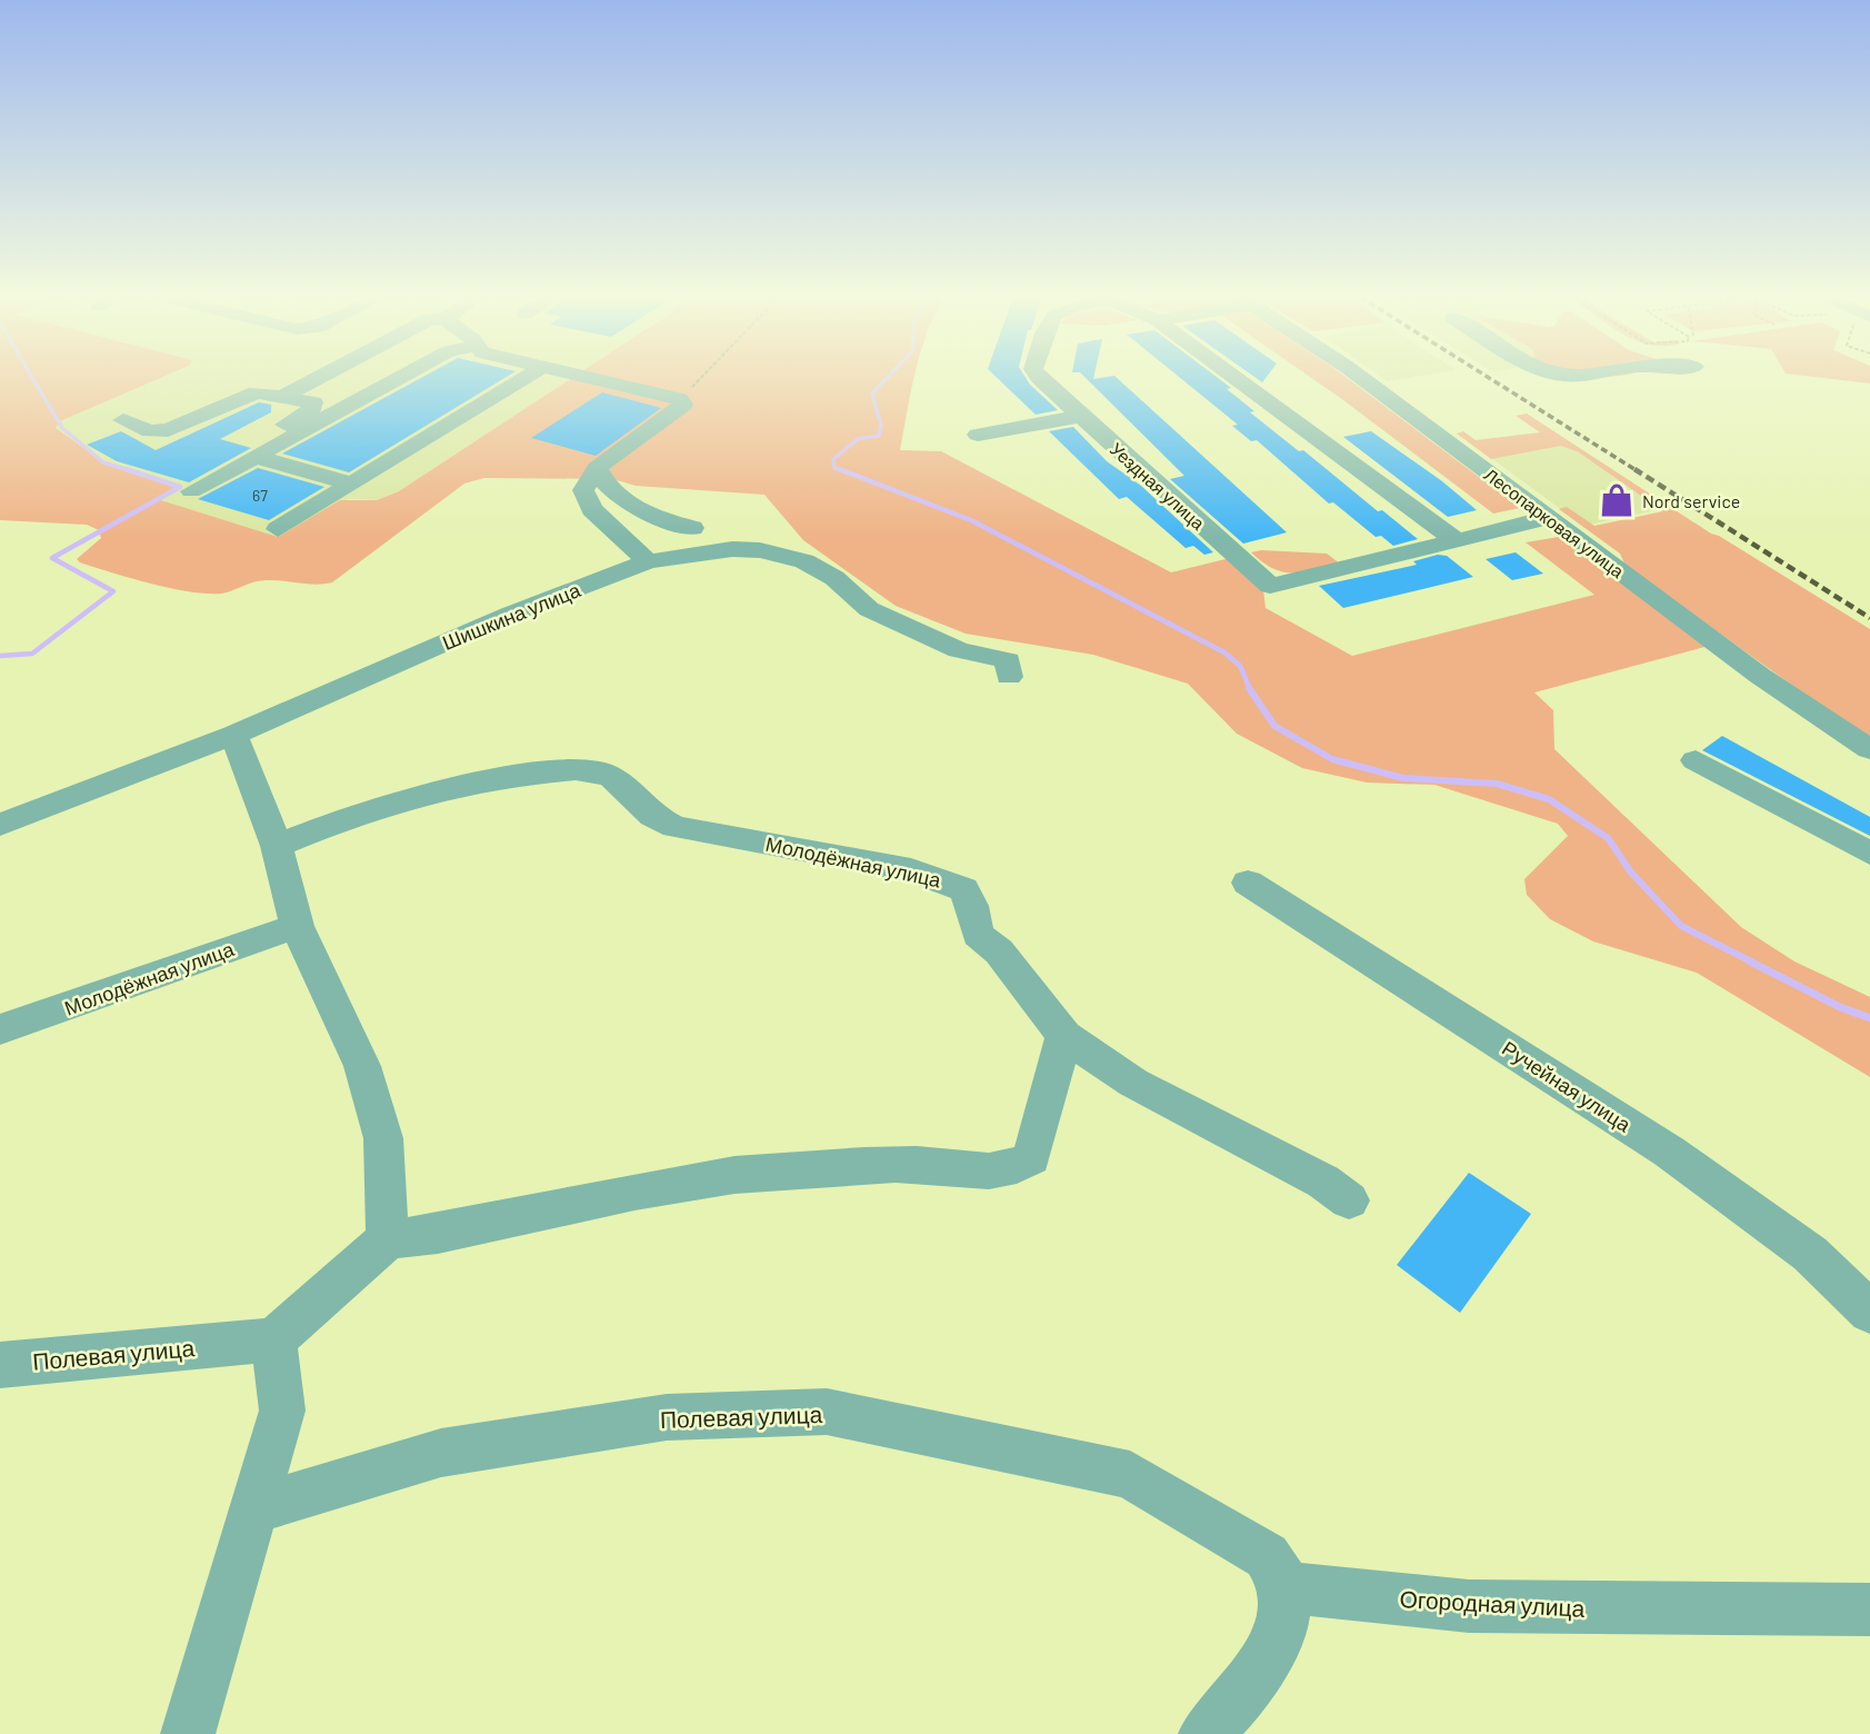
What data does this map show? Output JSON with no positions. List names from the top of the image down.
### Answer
{
  "streets": {
    "street": [
      "Уездная улица",
      "Лесопарковая улица",
      "Шишкина улица",
      "Молодёжная улица",
      "Ручейная улица",
      "Полевая улица",
      "Огородная улица"
    ]
  },
  "crossings": [
    ["Полевая улица", "Огородная улица"]
  ],
  "places": {
    "shop": ["Nord service"]
  },
  "house_numbers": ["67"]
}
